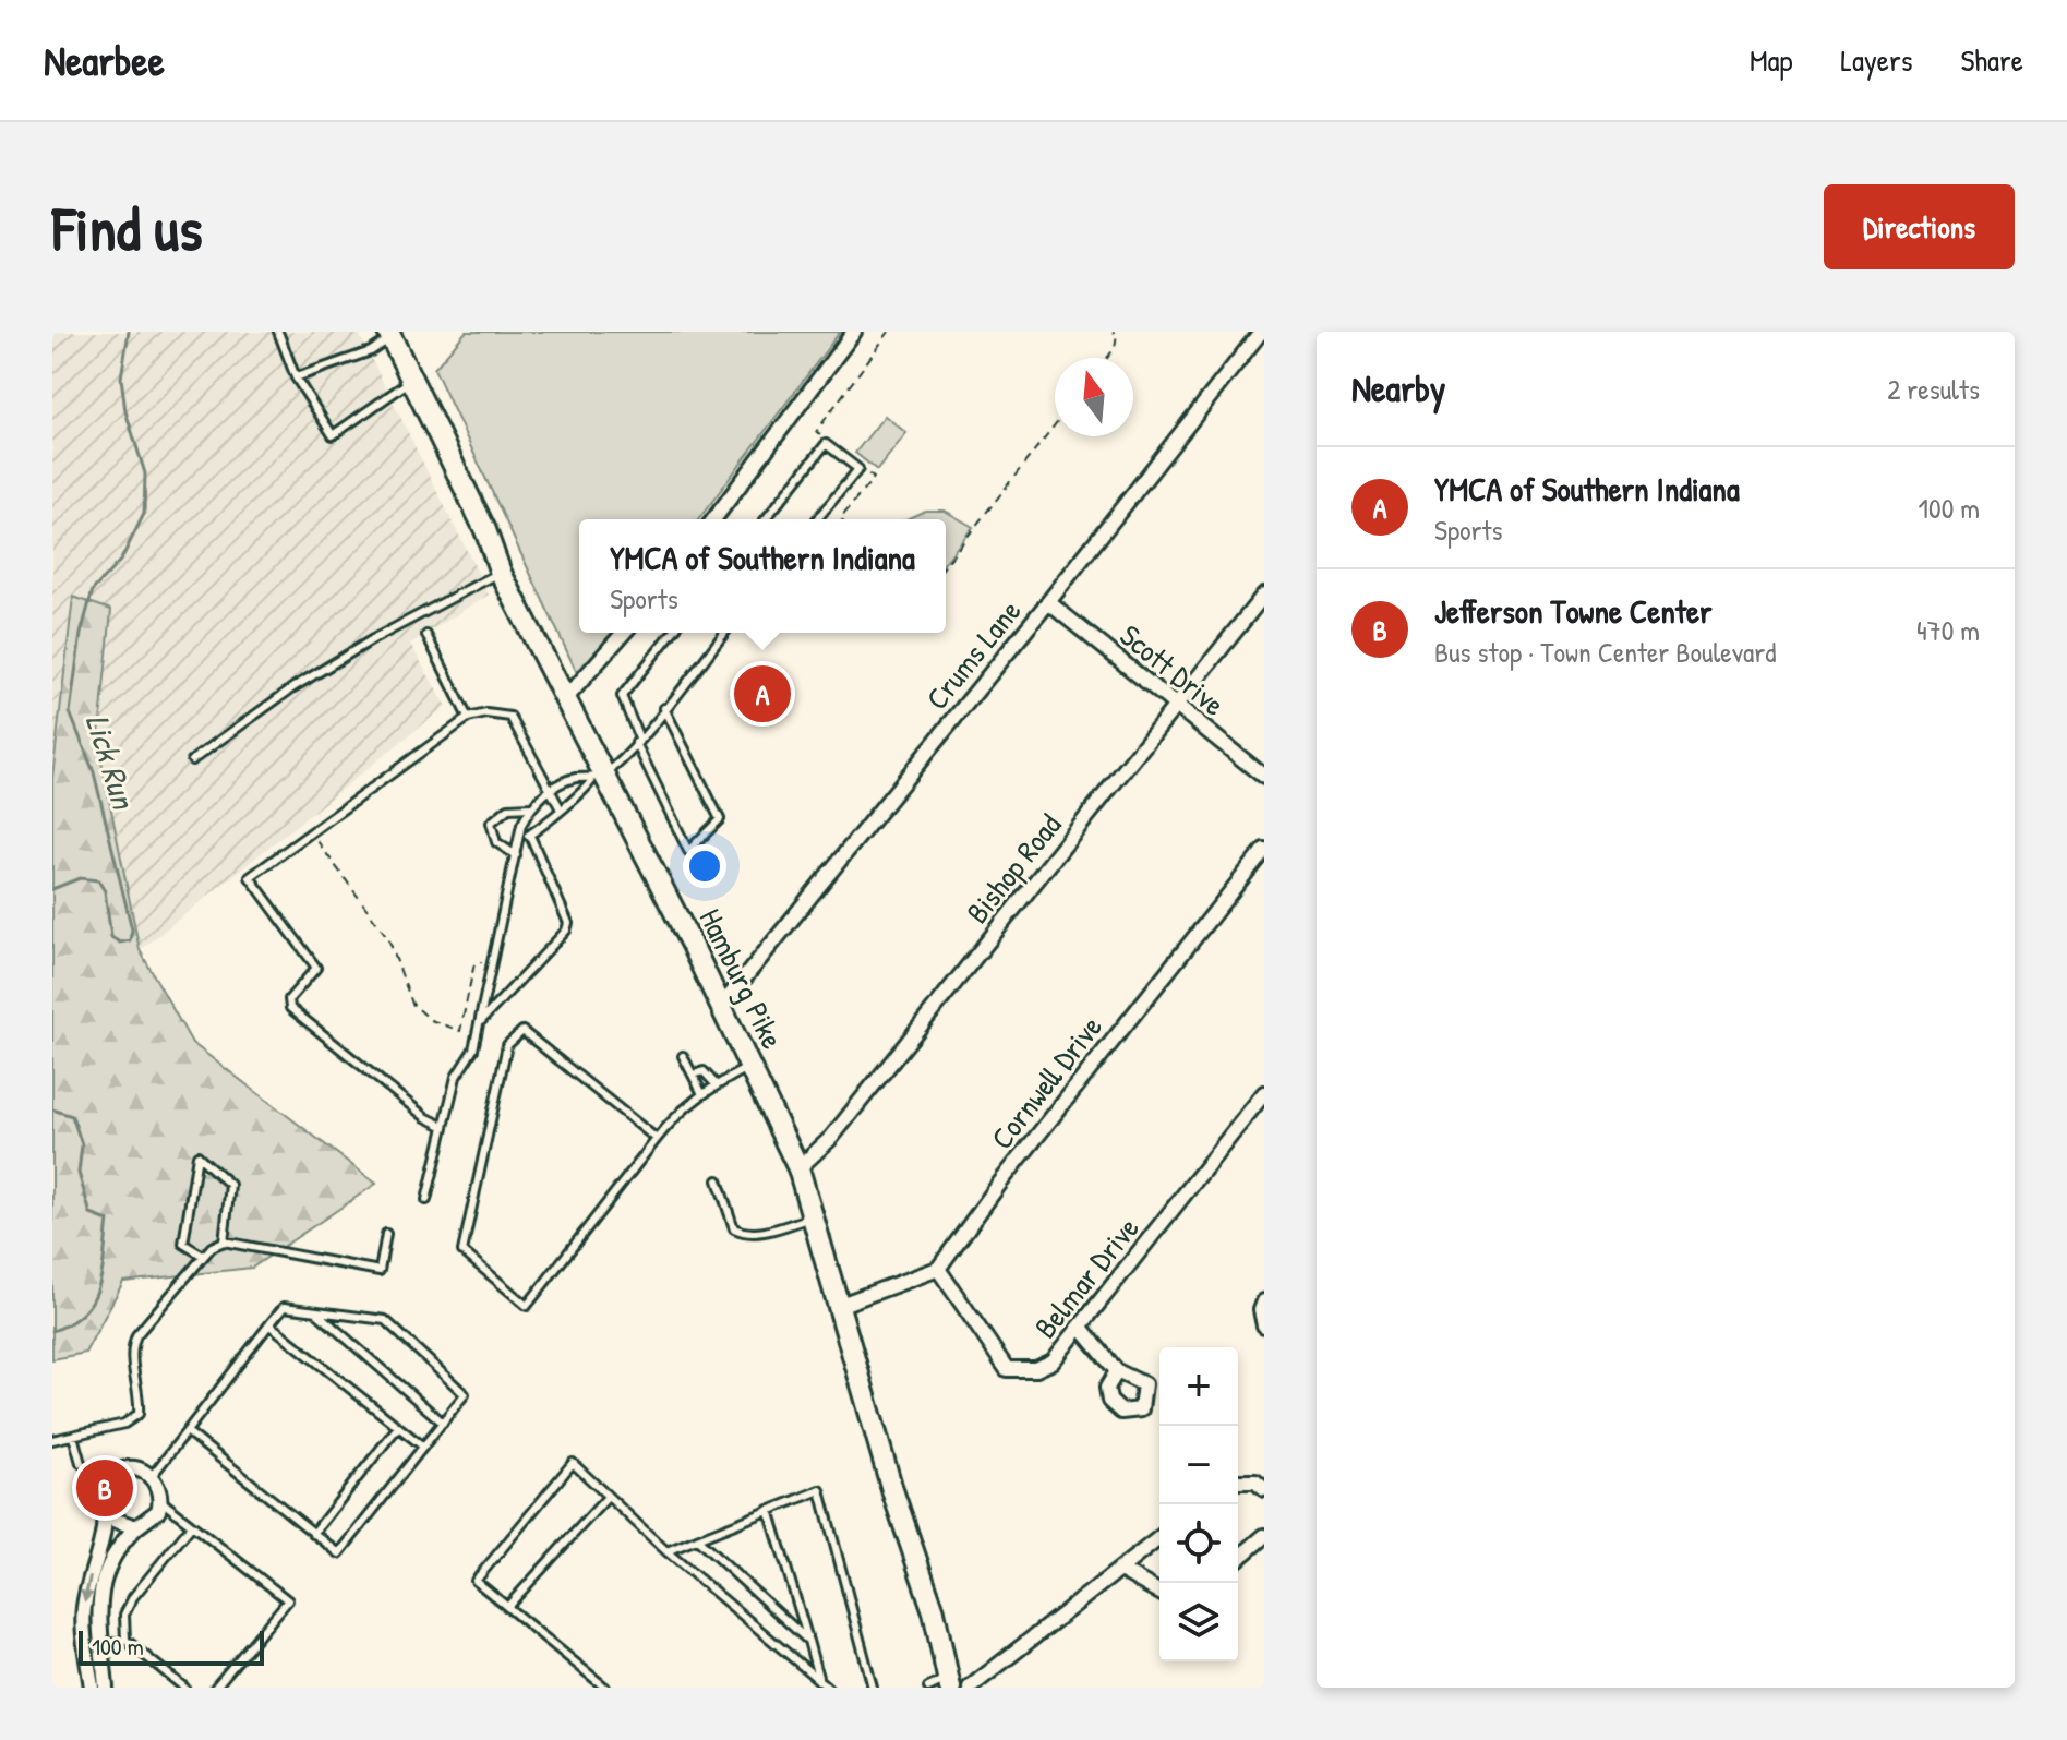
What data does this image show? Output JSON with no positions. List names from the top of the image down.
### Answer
{
  "streets": {
    "main road": ["Hamburg Pike"],
    "street": [
      "Crums Lane",
      "Scott Drive",
      "Bishop Road",
      "Cornwell Drive",
      "Belmar Drive"
    ]
  },
  "crossings": [
    ["Crums Lane", "Scott Drive"],
    ["Crums Lane", "Hamburg Pike"],
    ["Scott Drive", "Bishop Road"],
    ["Bishop Road", "Hamburg Pike"],
    ["Cornwell Drive", "Belmar Drive"]
  ],
  "water": ["Lick Run"],
  "scale_bar": "100 m",
  "north": "top",
  "page": {
    "header": "Nearbee",
    "nav": ["Map", "Layers", "Share"],
    "buttons": "Directions",
    "title": "Find us",
    "heading": ["Nearby", "2 results"],
    "list": [
      {
        "mark": "A",
        "name": "YMCA of Southern Indiana",
        "note": "Sports",
        "value": "100 m"
      },
      {
        "mark": "B",
        "name": "Jefferson Towne Center",
        "note": "Bus stop · Town Center Boulevard",
        "value": "470 m"
      }
    ],
    "popup": ["YMCA of Southern Indiana", "Sports"],
    "pins": ["A", "B"],
    "map_buttons": ["+", "−"],
    "scale": "100 m"
  }
}
